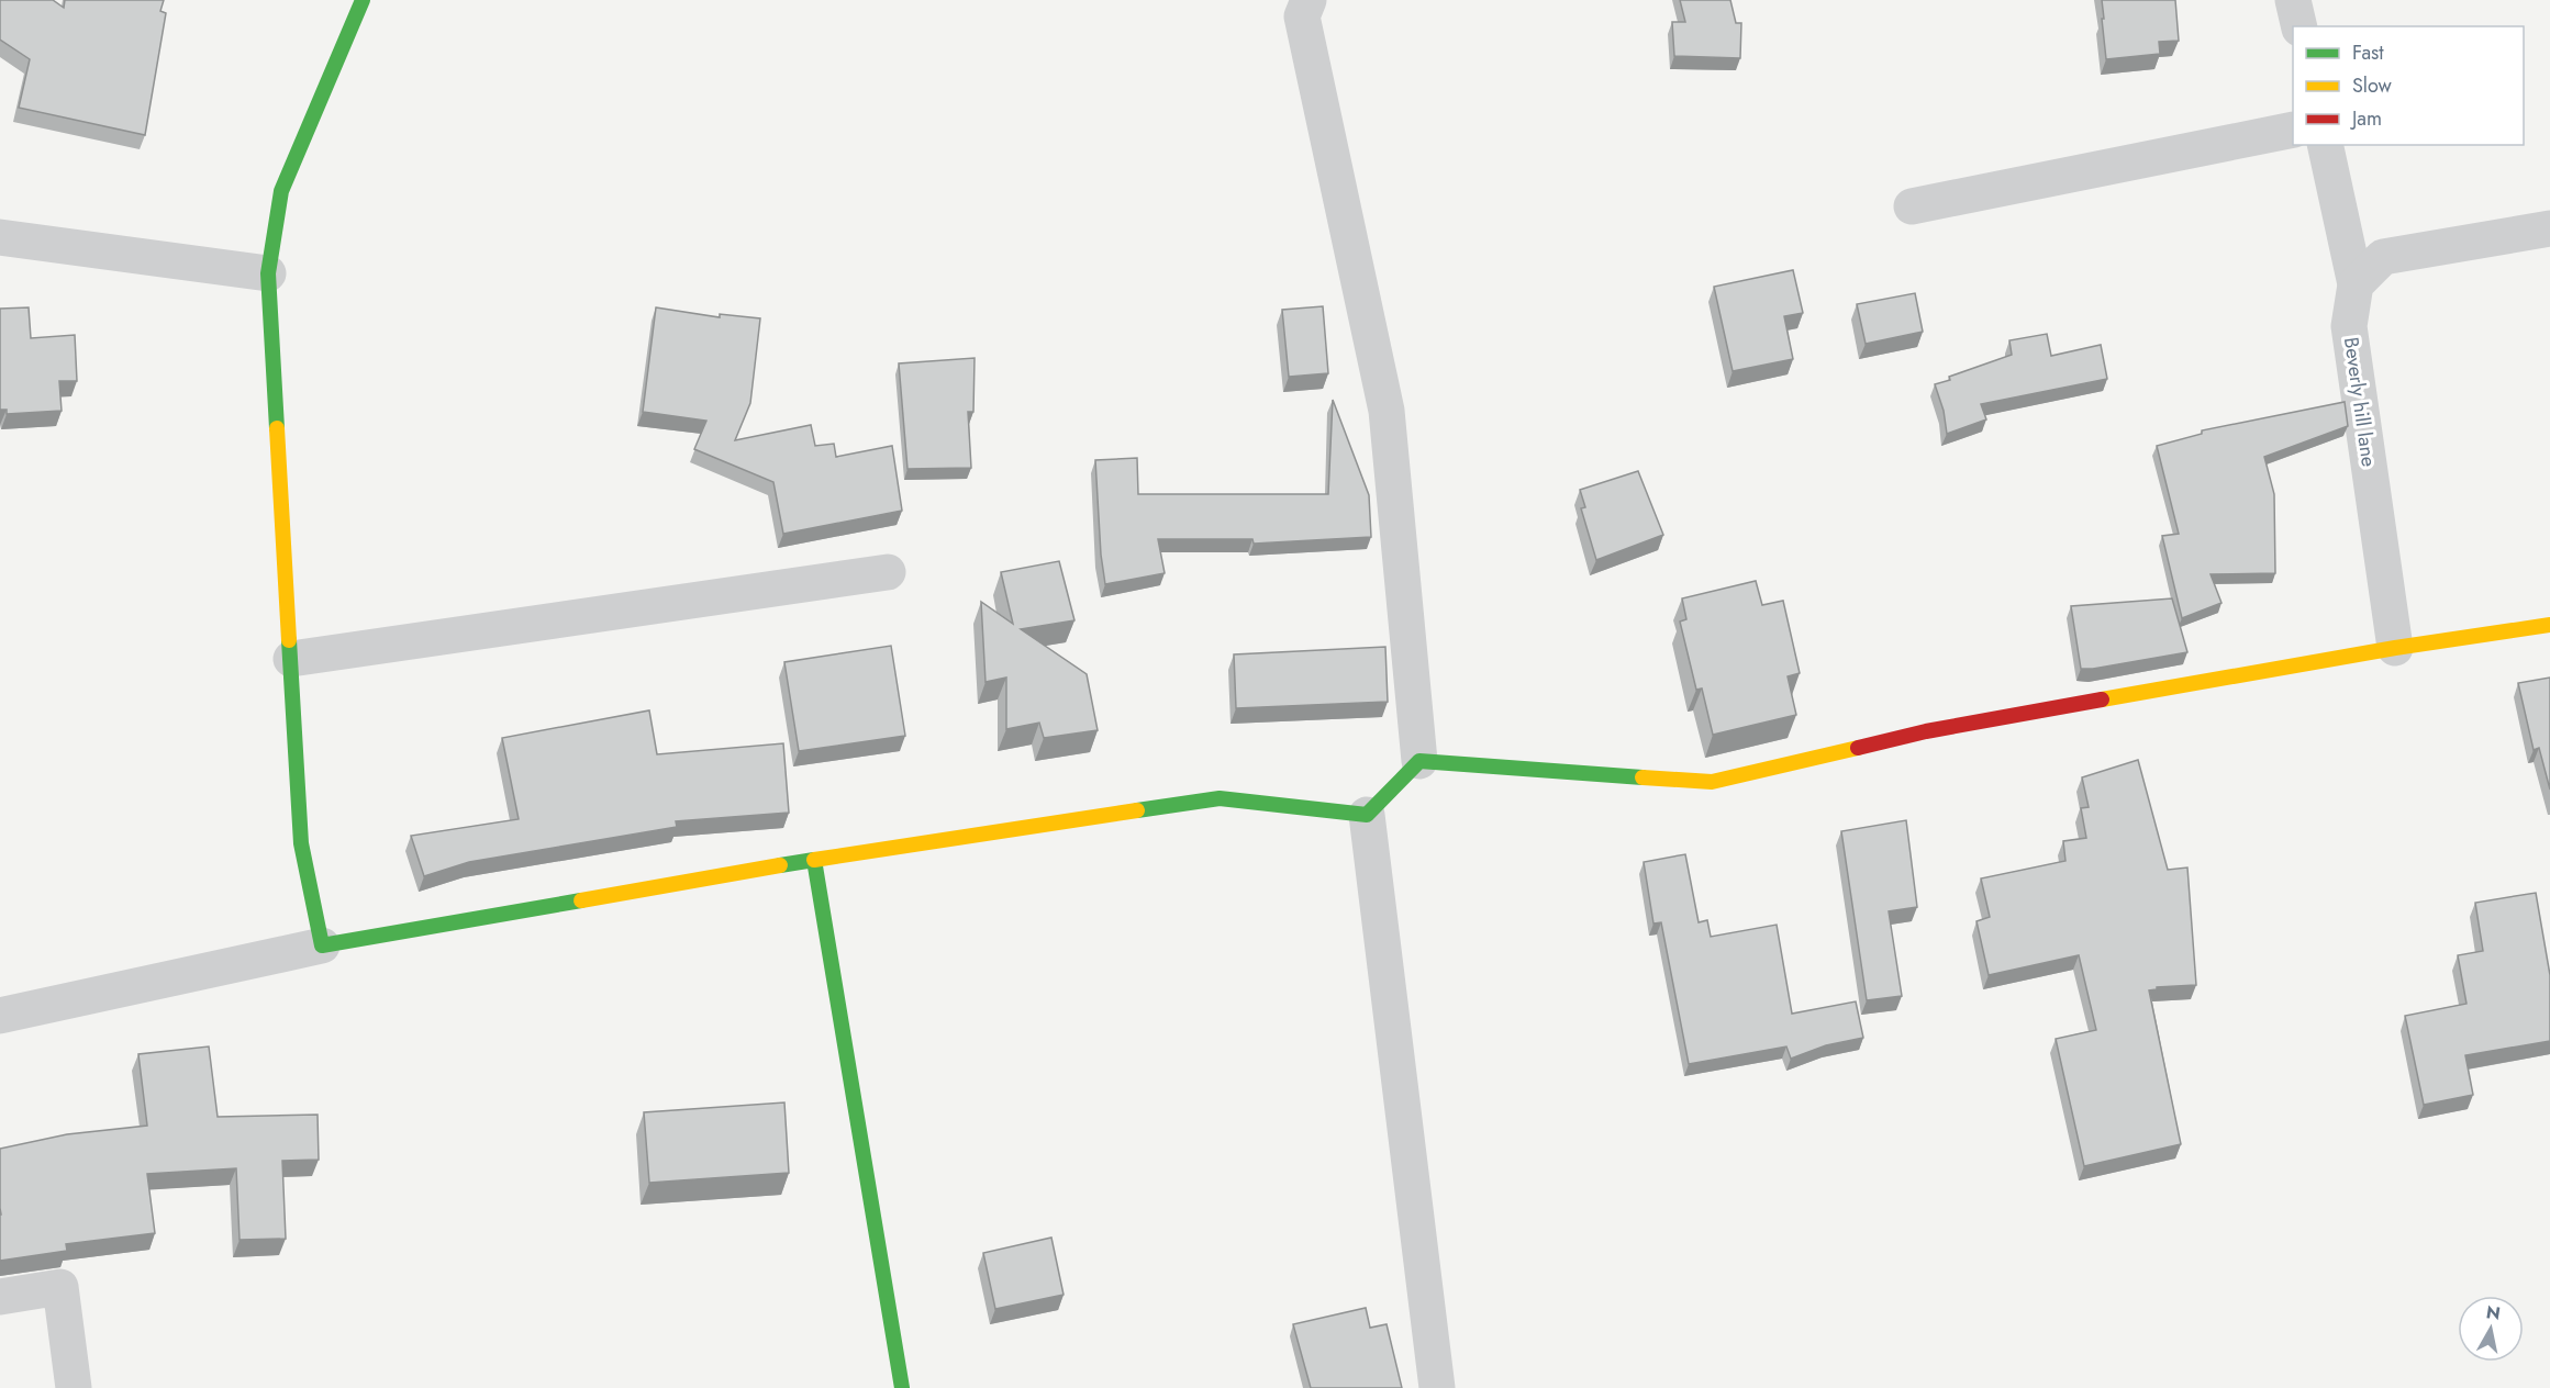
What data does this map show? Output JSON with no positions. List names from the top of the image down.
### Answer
{
  "streets": {
    "street": ["Beverly hill lane"]
  },
  "legend": ["Fast", "Slow", "Jam"],
  "north": "top"
}
